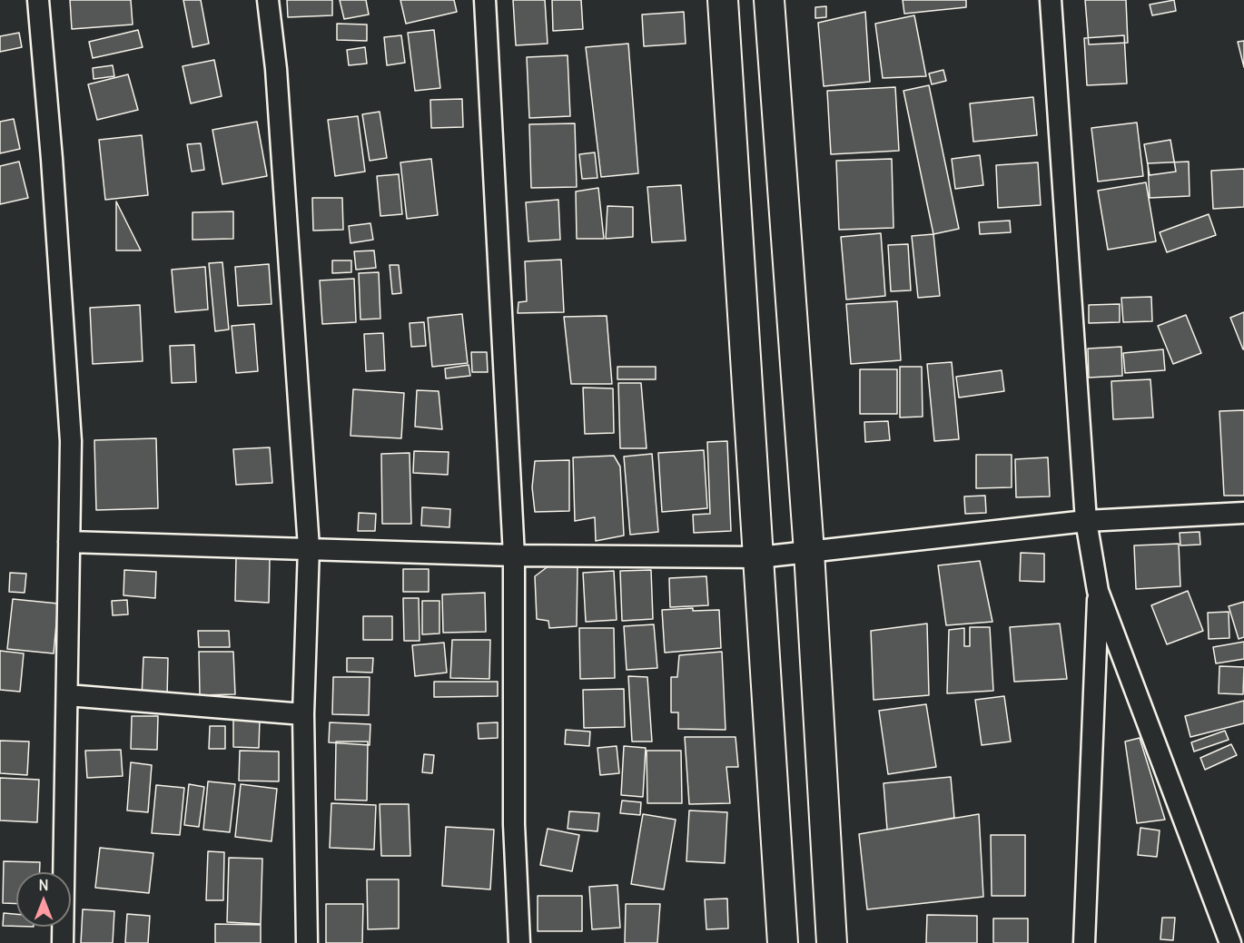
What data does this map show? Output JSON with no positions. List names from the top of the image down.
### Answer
{
  "north": "top"
}
